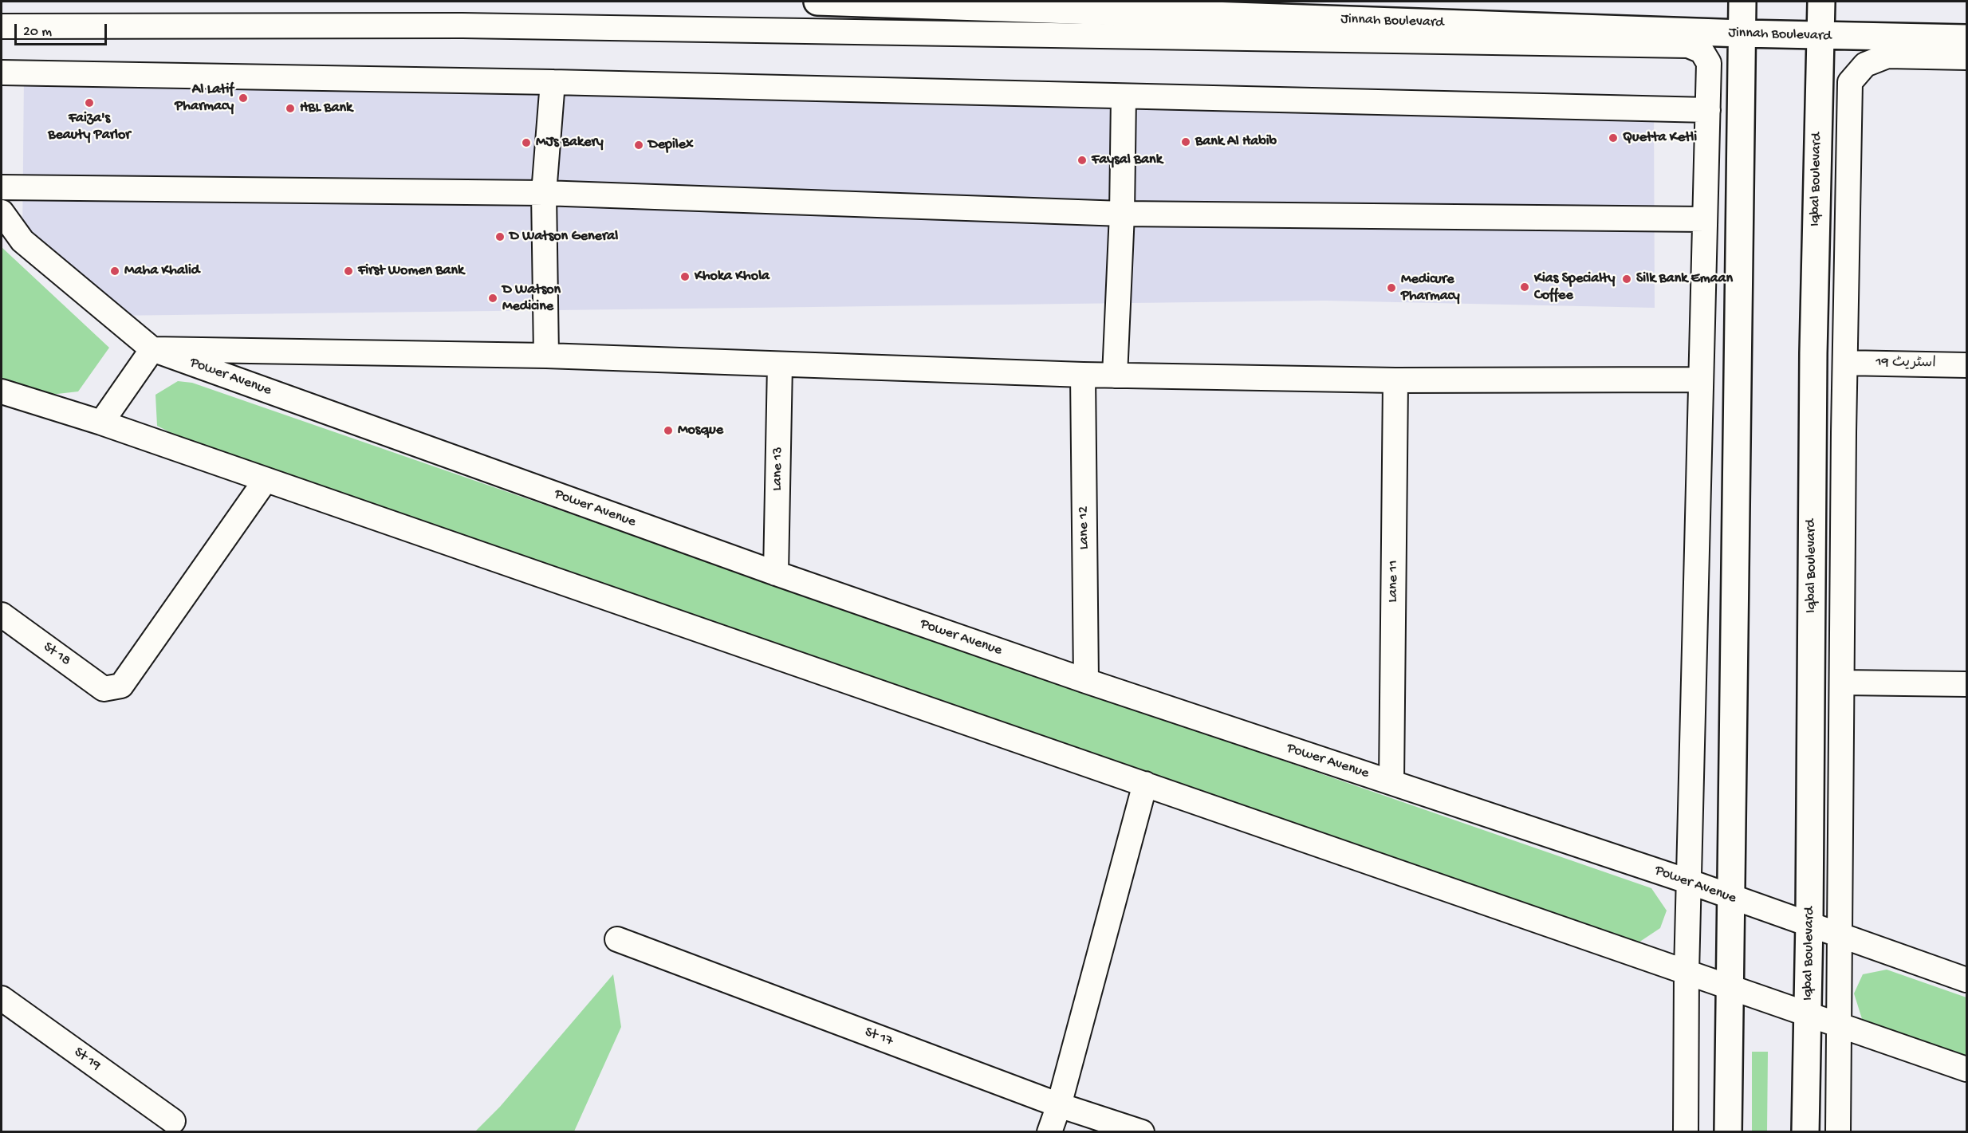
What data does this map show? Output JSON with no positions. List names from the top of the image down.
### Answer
{
  "streets": {
    "street": [
      "Jinnah Boulevard",
      "Iqbal Boulevard",
      "اسٹریٹ 19",
      "Power Avenue",
      "Lane 13",
      "Lane 12",
      "Lane 11",
      "St 18",
      "St 17",
      "St 19"
    ]
  },
  "crossings": [
    ["Jinnah Boulevard", "Iqbal Boulevard"],
    ["Iqbal Boulevard", "Power Avenue"],
    ["Power Avenue", "Lane 13"],
    ["Power Avenue", "Lane 12"],
    ["Power Avenue", "Lane 11"]
  ],
  "places": [
    "Al Latif Pharmacy",
    "Faiza's Beauty Parlor",
    "HBL Bank",
    "Quetta Ketli",
    "Bank Al Habib",
    "MJs Bakery",
    "Depilex",
    "Faysal Bank",
    "D Watson General",
    "Maha Khalid",
    "First Women Bank",
    "Khoka Khola",
    "Silk Bank Emaan",
    "Kias Specialty Coffee",
    "Medicure Pharmacy",
    "D Watson Medicine",
    "Mosque"
  ],
  "scale_bar": "20 m"
}
